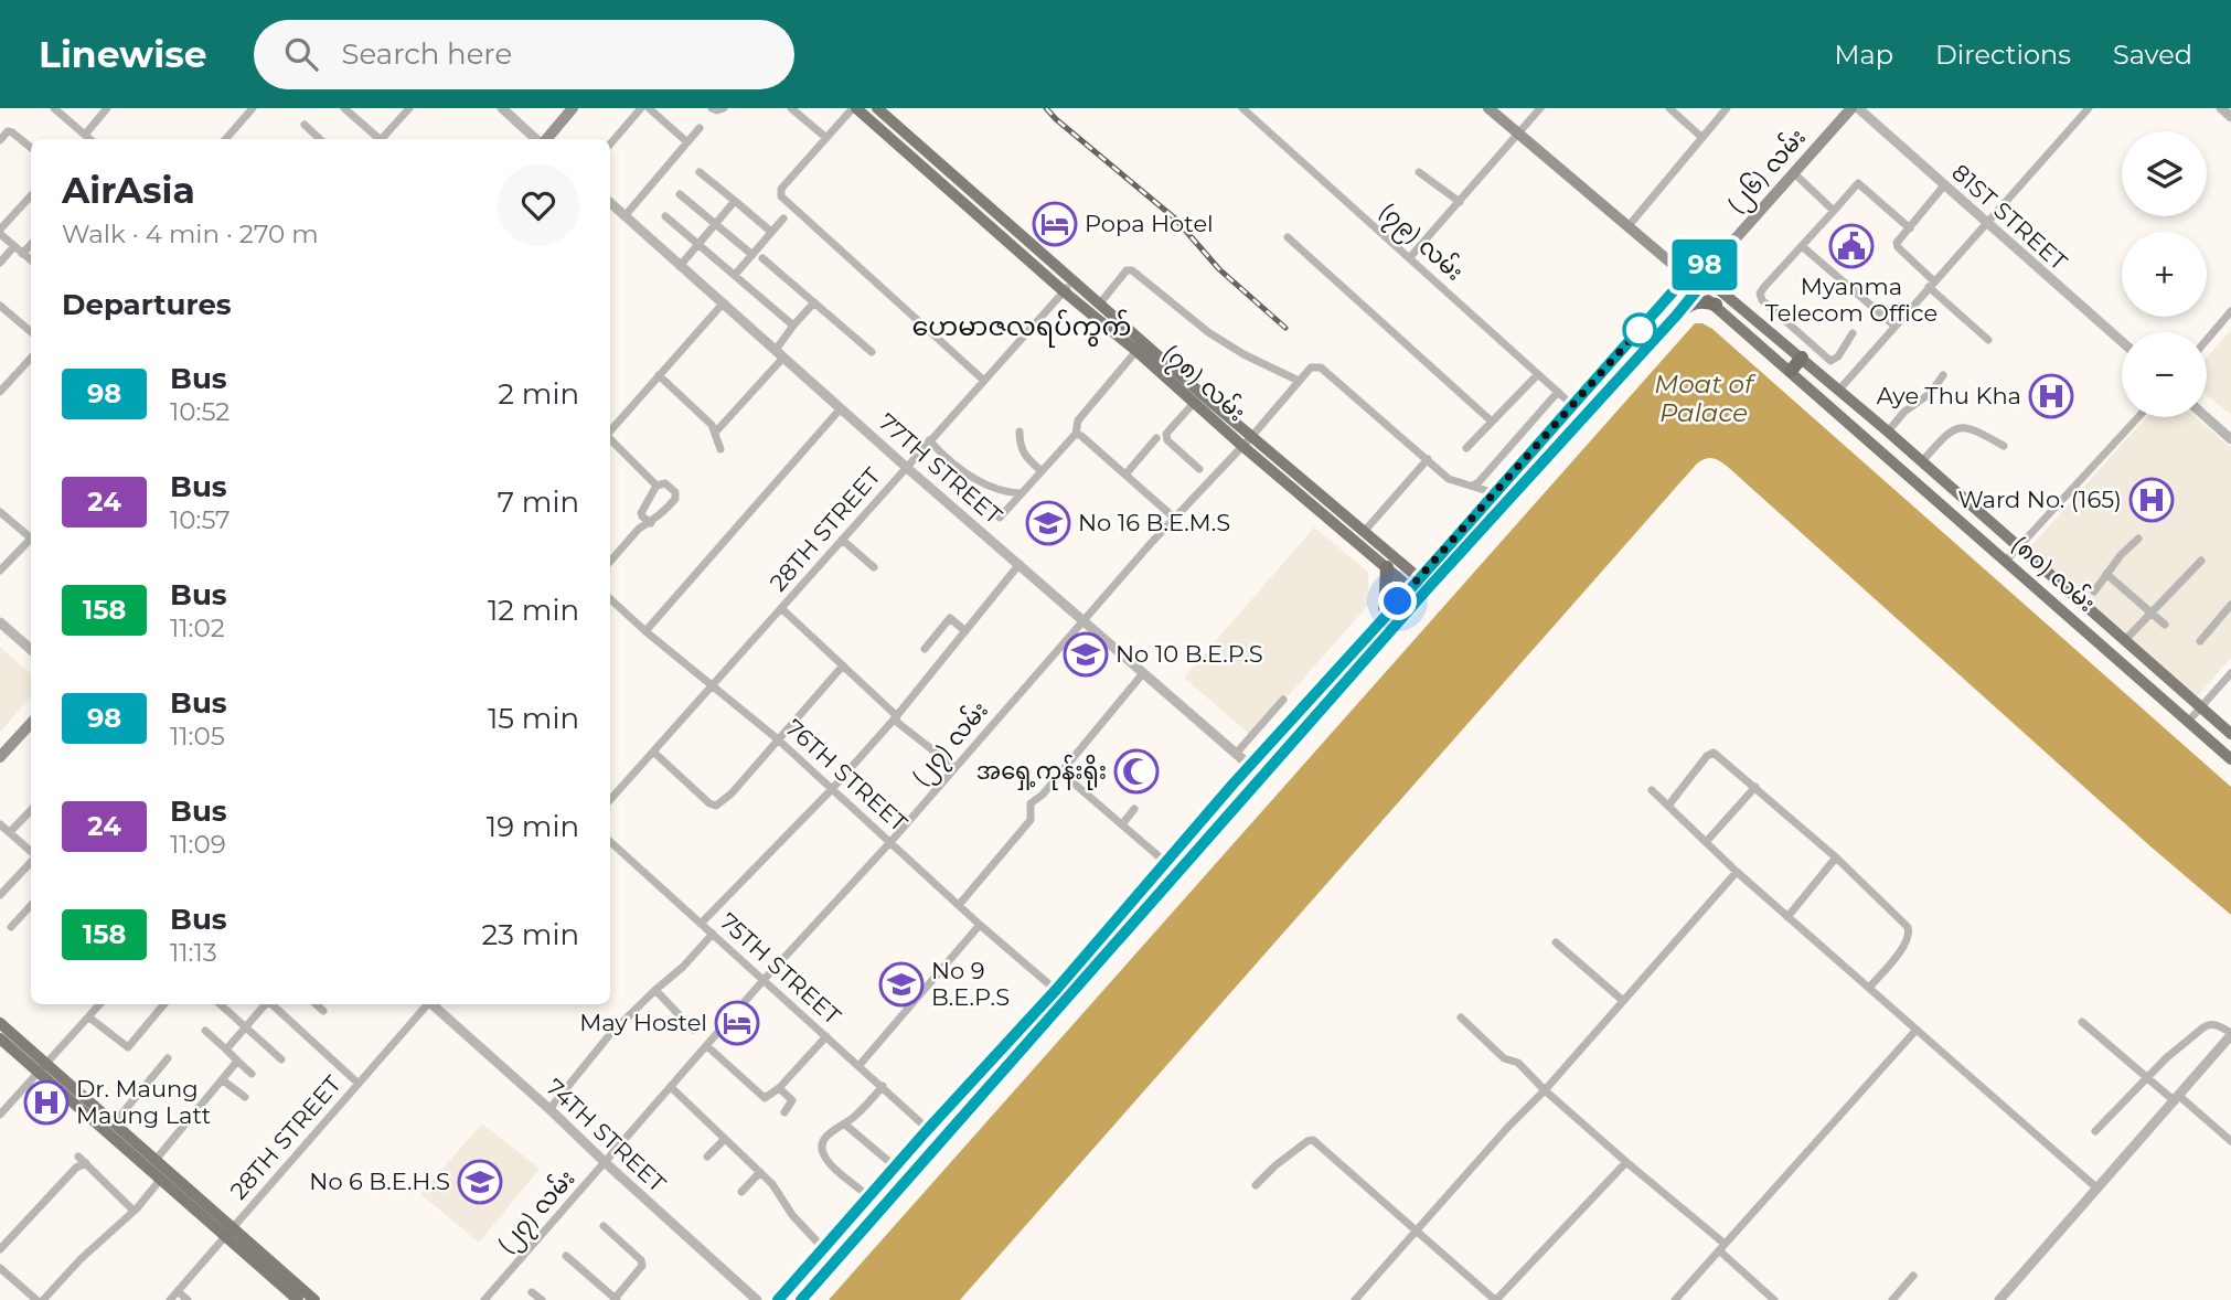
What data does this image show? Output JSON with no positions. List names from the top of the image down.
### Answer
{
  "streets": {
    "main road": ["(၂၆) လမ်း", "(၇၈) လမ်း", "(၈၀) လမ်း"],
    "street": [
      "81ST STREET",
      "(၇၉) လမ်း",
      "77TH STREET",
      "28TH STREET",
      "(၂၇) လမ်း",
      "76TH STREET",
      "75TH STREET",
      "74TH STREET"
    ]
  },
  "crossings": [
    ["(၂၆) လမ်း", "(၇၉) လမ်း"],
    ["(၂၆) လမ်း", "(၇၈) လမ်း"],
    ["(၂၆) လမ်း", "77TH STREET"],
    ["(၂၆) လမ်း", "(၈၀) လမ်း"],
    ["(၂၆) လမ်း", "76TH STREET"],
    ["(၂၆) လမ်း", "75TH STREET"],
    ["(၇၈) လမ်း", "28TH STREET"],
    ["(၇၈) လမ်း", "(၂၇) လမ်း"],
    ["77TH STREET", "28TH STREET"],
    ["77TH STREET", "(၂၇) လမ်း"],
    ["28TH STREET", "76TH STREET"],
    ["(၂၇) လမ်း", "76TH STREET"],
    ["(၂၇) လမ်း", "75TH STREET"],
    ["(၂၇) လမ်း", "74TH STREET"]
  ],
  "districts": ["ဟေမာဇလရပ်ကွက်"],
  "water": ["Moat of Palace"],
  "places": {
    "hotel": ["Popa Hotel", "May Hostel"],
    "public building": ["Myanma Telecom Office"],
    "hospital": ["Aye Thu Kha", "Ward No. (165)", "Dr. Maung Maung Latt"],
    "school or university": [
      "No 16 B.E.M.S",
      "No 10 B.E.P.S",
      "No 9 B.E.P.S",
      "No 6 B.E.H.S"
    ],
    "mosque": ["အရှေ့ကုန်းရိုး"]
  },
  "lines": ["bus line 98"],
  "page": {
    "header": "Linewise",
    "search": "Search here",
    "nav": ["Map", "Directions", "Saved"],
    "on_map": "98",
    "map_buttons": ["+", "−"],
    "heading": [
      ["AirAsia", "Walk · 4 min · 270 m"],
      "Departures"
    ],
    "list": [
      {
        "mark": "98",
        "name": "Bus",
        "note": "10:52",
        "value": "2 min"
      },
      {
        "mark": "24",
        "name": "Bus",
        "note": "10:57",
        "value": "7 min"
      },
      {
        "mark": "158",
        "name": "Bus",
        "note": "11:02",
        "value": "12 min"
      },
      {
        "mark": "98",
        "name": "Bus",
        "note": "11:05",
        "value": "15 min"
      },
      {
        "mark": "24",
        "name": "Bus",
        "note": "11:09",
        "value": "19 min"
      },
      {
        "mark": "158",
        "name": "Bus",
        "note": "11:13",
        "value": "23 min"
      }
    ]
  }
}
